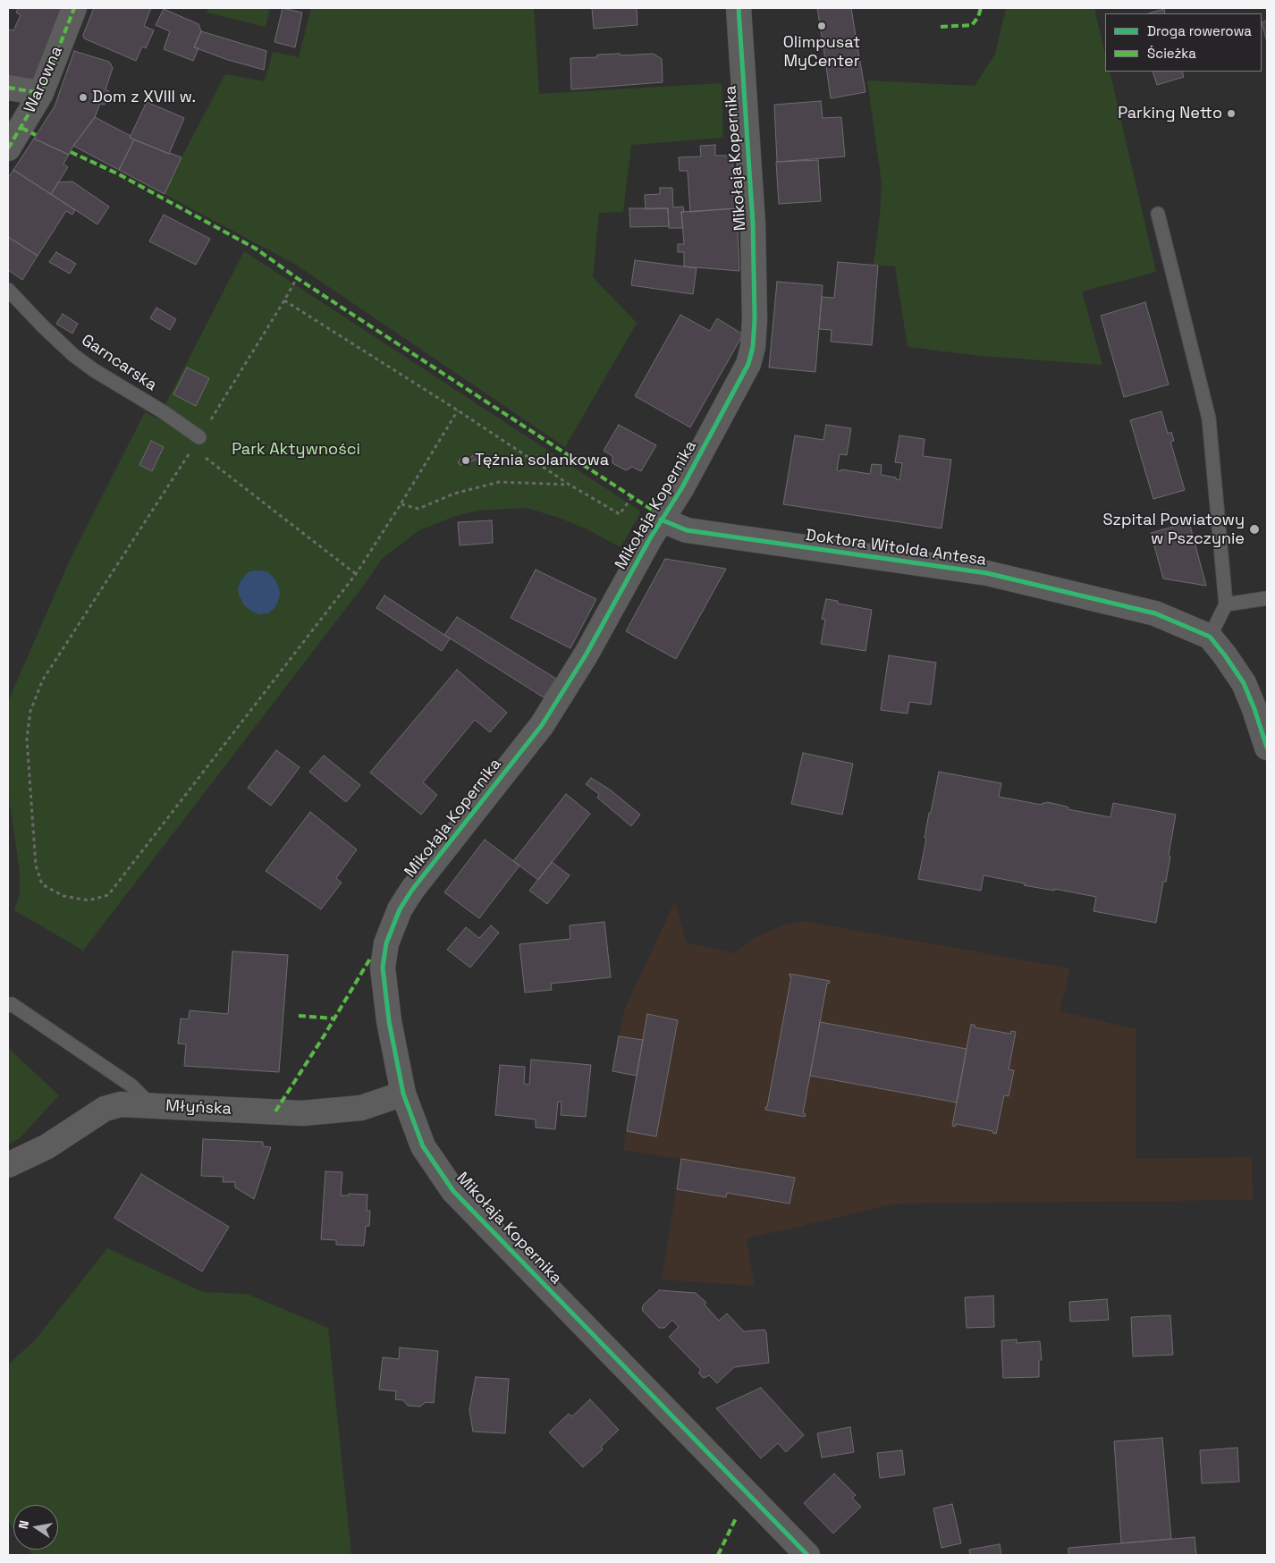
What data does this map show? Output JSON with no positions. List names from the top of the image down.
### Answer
{
  "streets": {
    "street": [
      "Warowna",
      "Mikołaja Kopernika",
      "Doktora Witolda Antesa",
      "Młyńska"
    ],
    "lane": ["Garncarska"]
  },
  "crossings": [
    ["Mikołaja Kopernika", "Doktora Witolda Antesa"],
    ["Mikołaja Kopernika", "Młyńska"]
  ],
  "parks": ["Park Aktywności"],
  "places": [
    "Olimpusat MyCenter",
    "Dom z XVIII w.",
    "Parking Netto",
    "Tężnia solankowa",
    "Szpital Powiatowy w Pszczynie"
  ],
  "legend": ["Droga rowerowa", "Ścieżka"],
  "north": "left"
}
